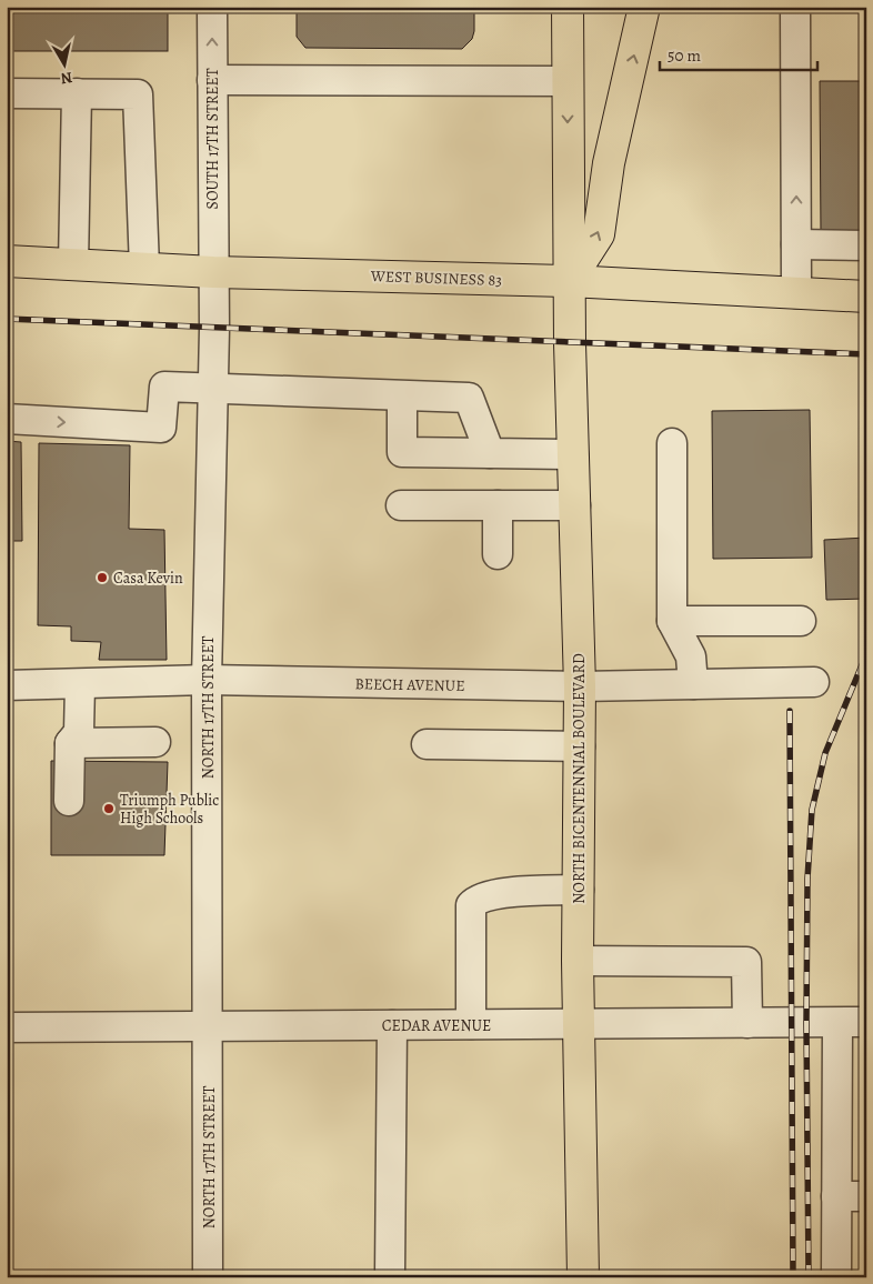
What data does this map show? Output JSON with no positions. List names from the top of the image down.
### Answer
{
  "streets": {
    "main road": ["WEST BUSINESS 83", "NORTH BICENTENNIAL BOULEVARD"],
    "street": [
      "SOUTH 17TH STREET",
      "BEECH AVENUE",
      "NORTH 17TH STREET",
      "CEDAR AVENUE"
    ]
  },
  "crossings": [
    ["SOUTH 17TH STREET", "WEST BUSINESS 83"],
    ["SOUTH 17TH STREET", "NORTH 17TH STREET"],
    ["WEST BUSINESS 83", "NORTH 17TH STREET"],
    ["WEST BUSINESS 83", "NORTH BICENTENNIAL BOULEVARD"],
    ["BEECH AVENUE", "NORTH 17TH STREET"],
    ["BEECH AVENUE", "NORTH BICENTENNIAL BOULEVARD"],
    ["NORTH 17TH STREET", "CEDAR AVENUE"],
    ["NORTH BICENTENNIAL BOULEVARD", "CEDAR AVENUE"]
  ],
  "places": ["Casa Kevin", "Triumph Public High Schools"],
  "scale_bar": "50 m",
  "north": "bottom"
}
